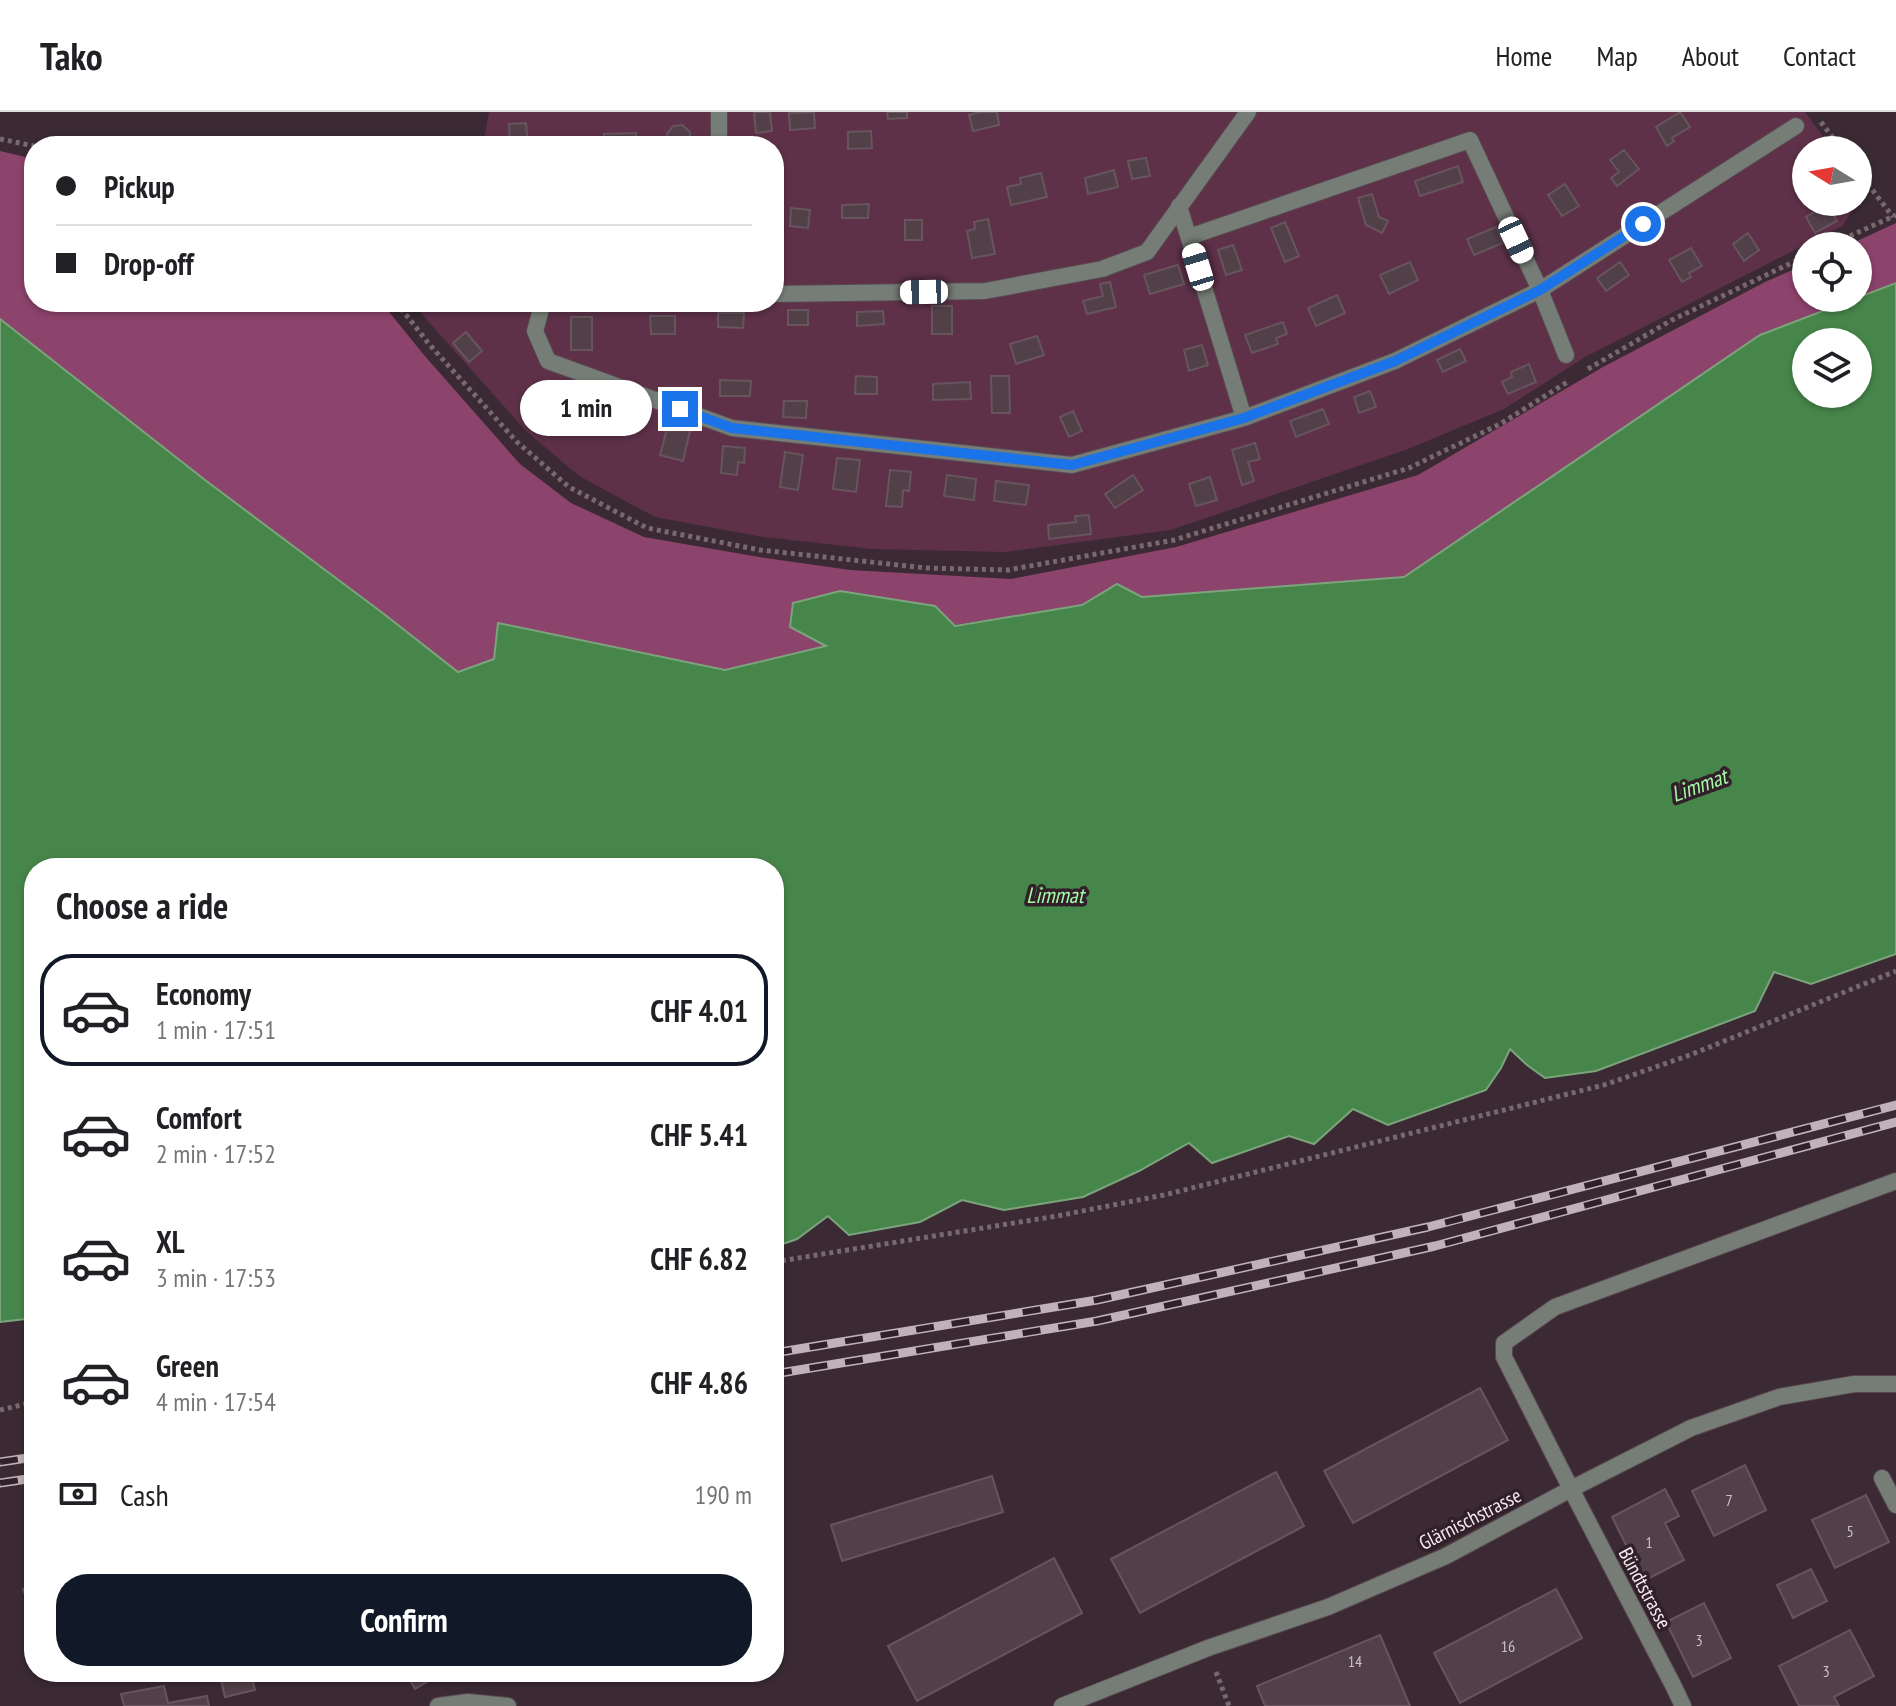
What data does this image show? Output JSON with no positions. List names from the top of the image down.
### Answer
{
  "streets": {
    "street": ["Glärnischstrasse", "Bündtstrasse"]
  },
  "crossings": [
    ["Glärnischstrasse", "Bündtstrasse"]
  ],
  "water": ["Limmat"],
  "house_numbers": [
    "7",
    "5",
    "1",
    "3",
    "16",
    "14",
    "3"
  ],
  "north": "left",
  "page": {
    "header": "Tako",
    "nav": [
      "Home",
      "Map",
      "About",
      "Contact"
    ],
    "banner": ["Pickup", "Drop-off"],
    "bubble": "1 min",
    "heading": "Choose a ride",
    "list": [
      {
        "name": "Economy",
        "note": "1 min · 17:51",
        "value": "CHF 4.01"
      },
      {
        "name": "Comfort",
        "note": "2 min · 17:52",
        "value": "CHF 5.41"
      },
      {
        "name": "XL",
        "note": "3 min · 17:53",
        "value": "CHF 6.82"
      },
      {
        "name": "Green",
        "note": "4 min · 17:54",
        "value": "CHF 4.86"
      }
    ],
    "pay": ["Cash", "190 m"],
    "buttons": "Confirm"
  }
}
